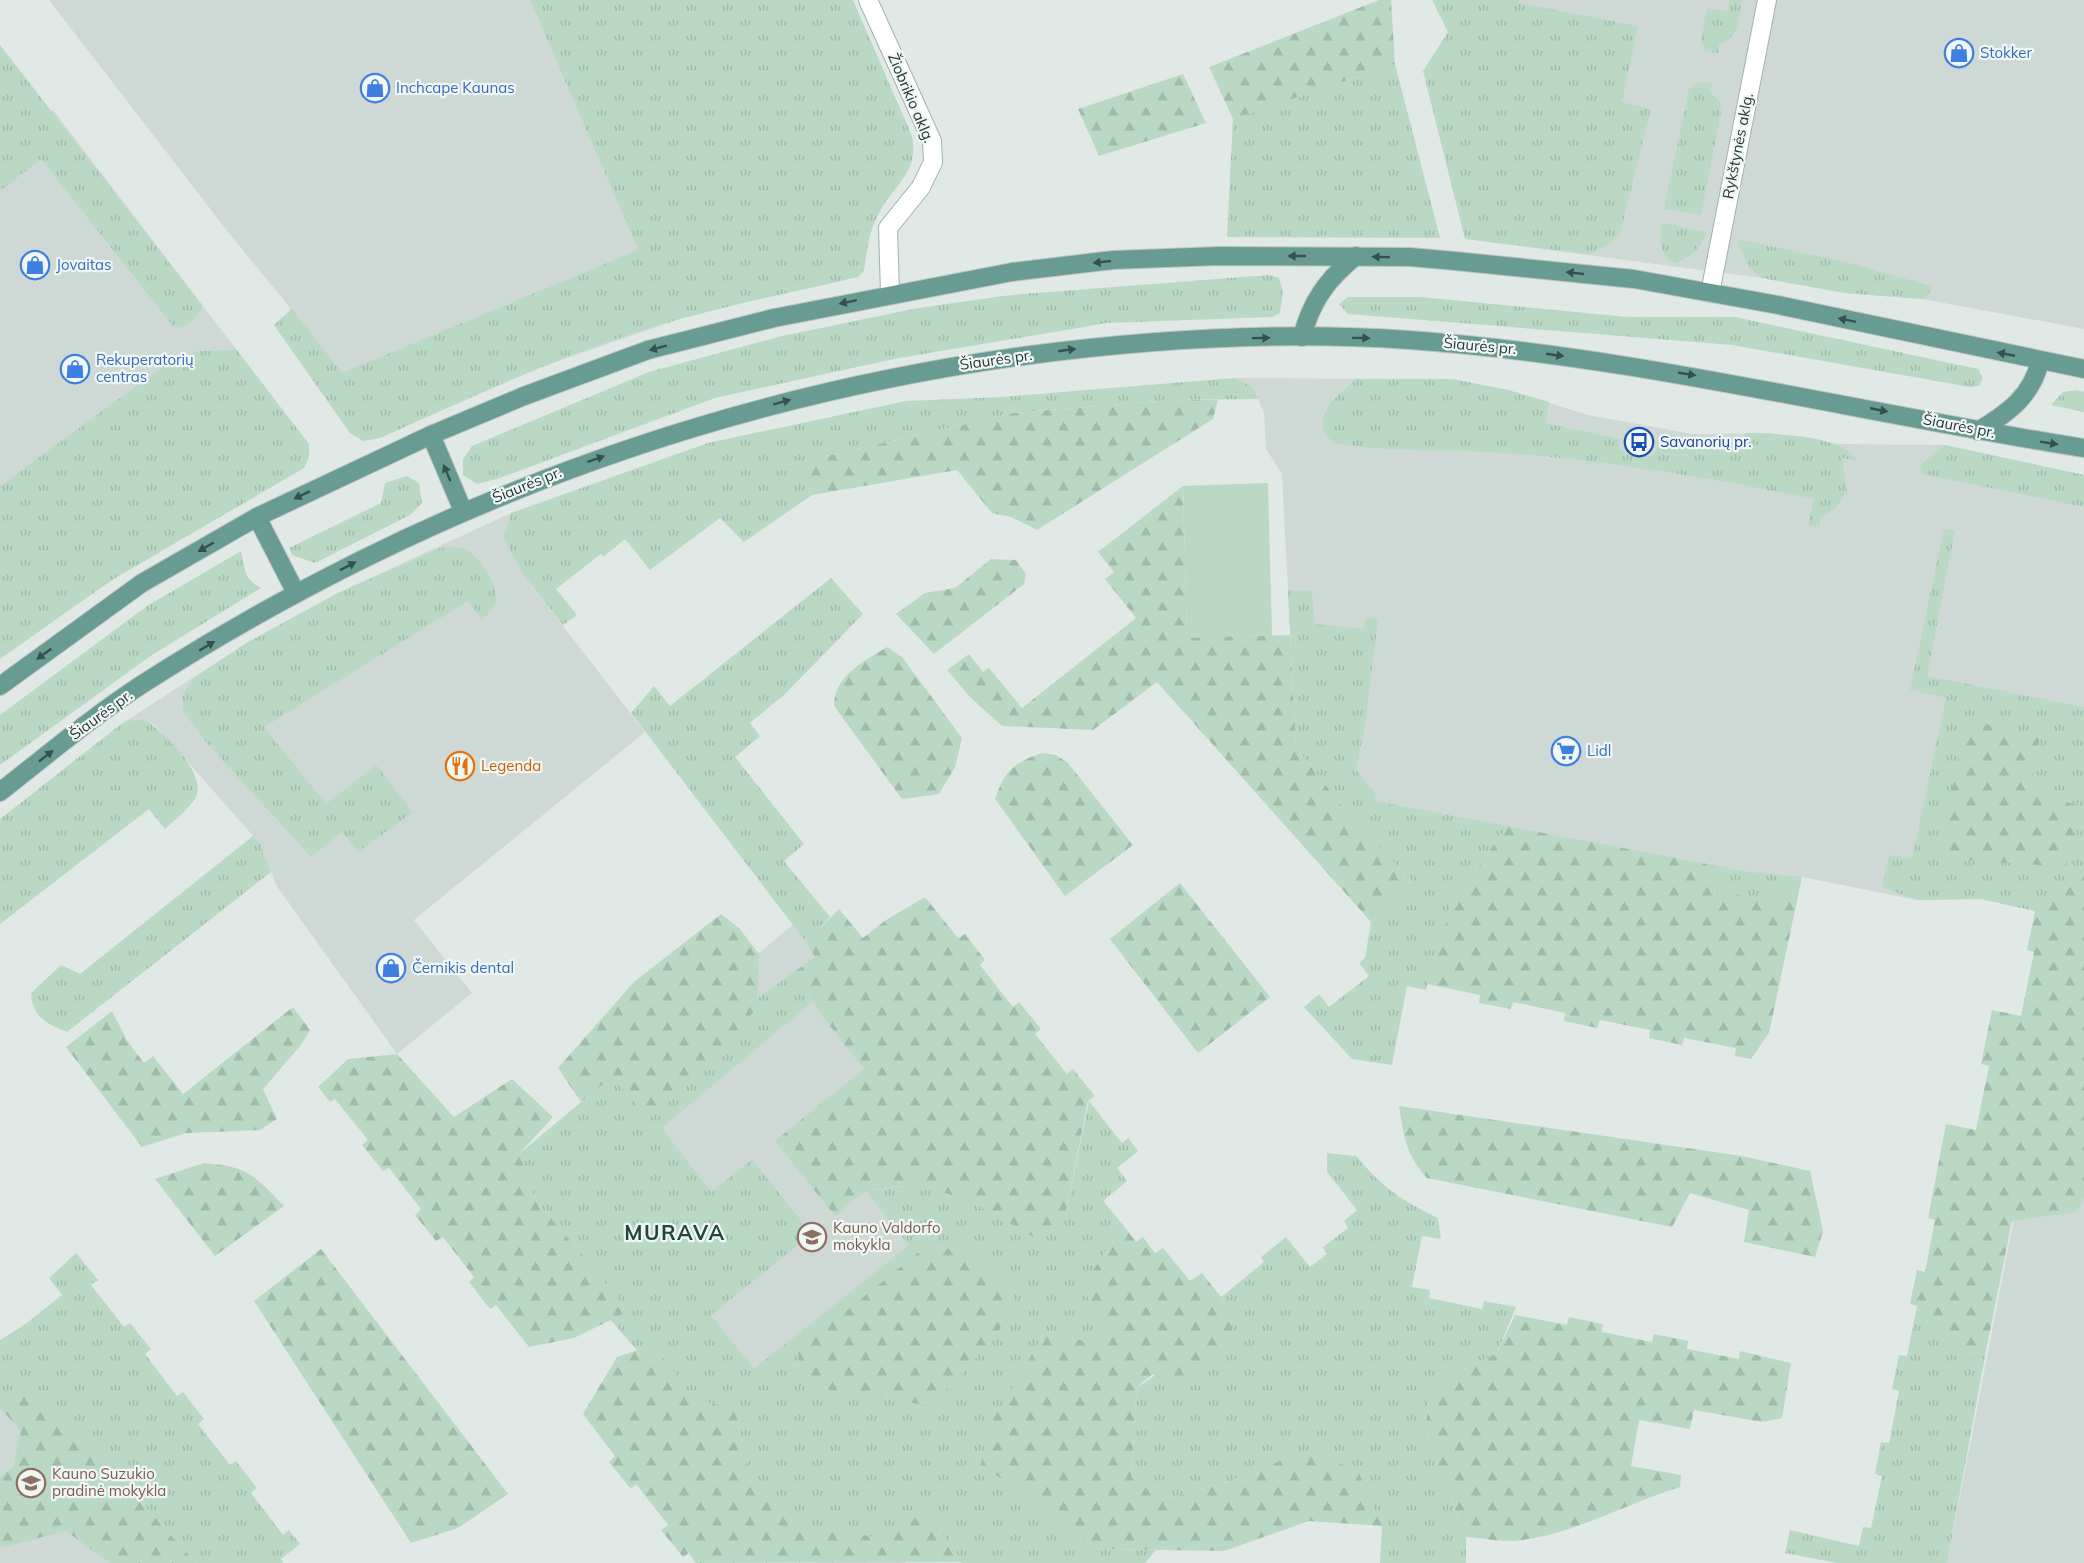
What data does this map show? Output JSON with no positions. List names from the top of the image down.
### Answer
{
  "streets": {
    "main road": ["Šiaurės pr."],
    "street": ["Žiobrikio aklg.", "Rykštynės aklg."]
  },
  "districts": ["MURAVA"],
  "places": {
    "shop": [
      "Stokker",
      "Inchcape Kaunas",
      "Jovaitas",
      "Rekuperatorių centras",
      "Černikis dental"
    ],
    "bus stop": ["Savanorių pr."],
    "supermarket": ["Lidl"],
    "restaurant": ["Legenda"],
    "school or university": ["Kauno Valdorfo mokykla", "Kauno Suzukio pradinė mokykla"]
  }
}
